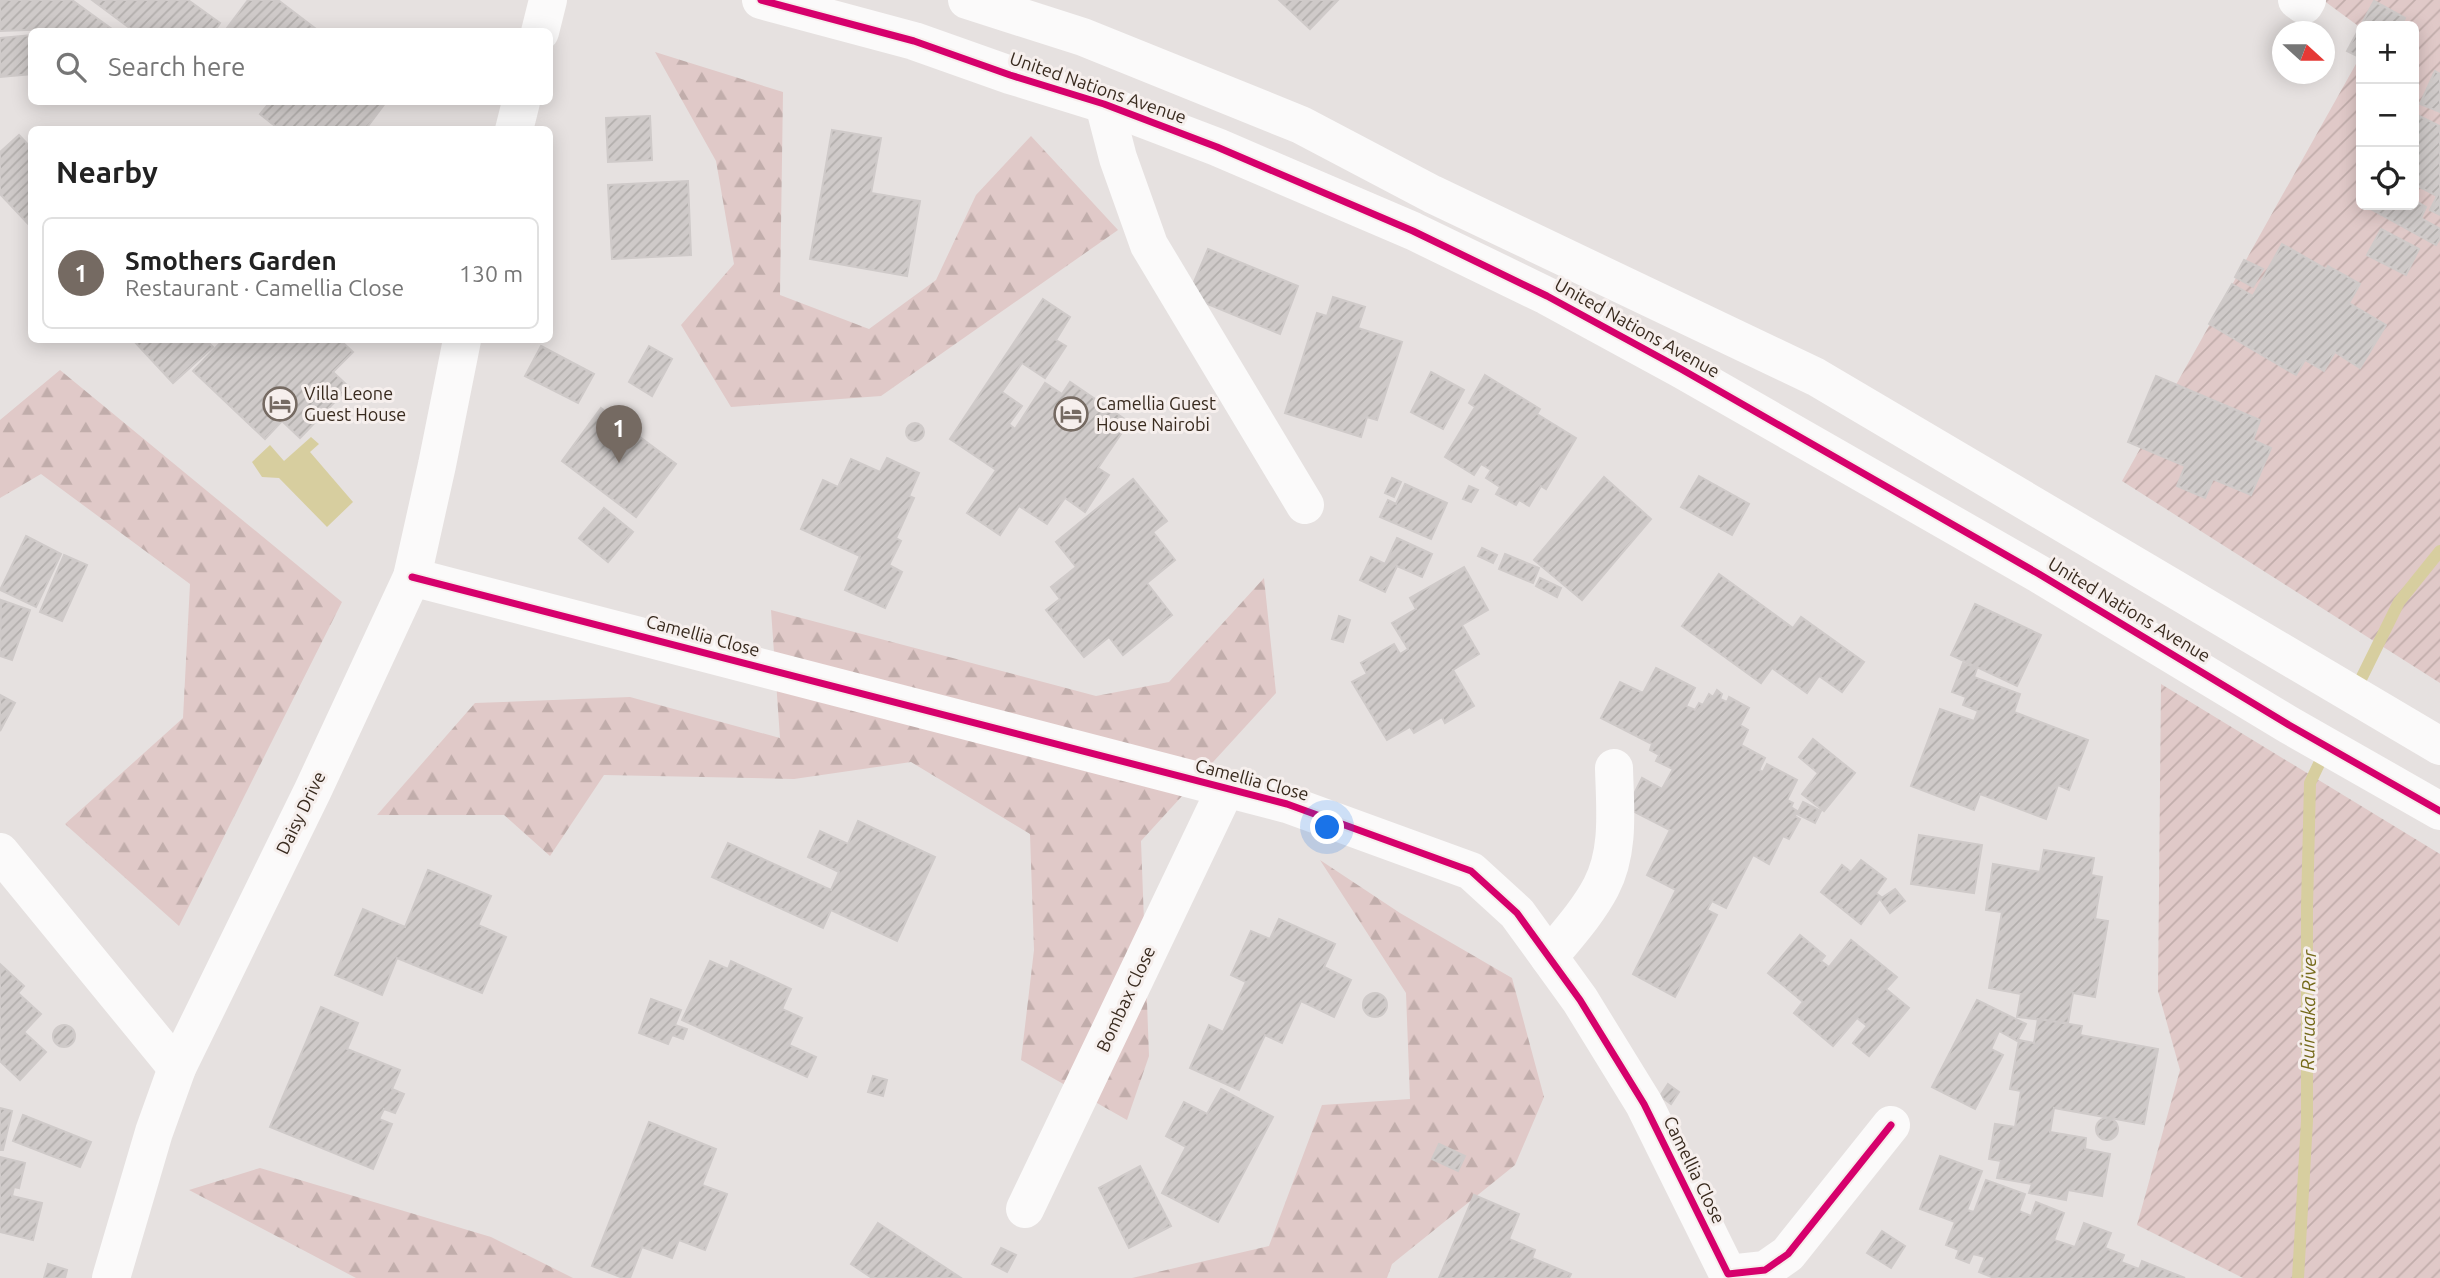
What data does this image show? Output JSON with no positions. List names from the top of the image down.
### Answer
{
  "streets": {
    "street": [
      "United Nations Avenue",
      "Camellia Close",
      "Daisy Drive",
      "Bombax Close"
    ]
  },
  "crossings": [
    ["Camellia Close", "Daisy Drive"],
    ["Camellia Close", "Bombax Close"]
  ],
  "water": ["Ruiruaka River"],
  "places": {
    "hotel": ["Villa Leone Guest House", "Camellia Guest House Nairobi"]
  },
  "north": "right",
  "page": {
    "map_buttons": ["+", "−"],
    "search": "Search here",
    "heading": "Nearby",
    "list": [
      {
        "mark": "1",
        "name": "Smothers Garden",
        "note": "Restaurant · Camellia Close",
        "value": "130 m"
      }
    ],
    "pins": "1"
  }
}
